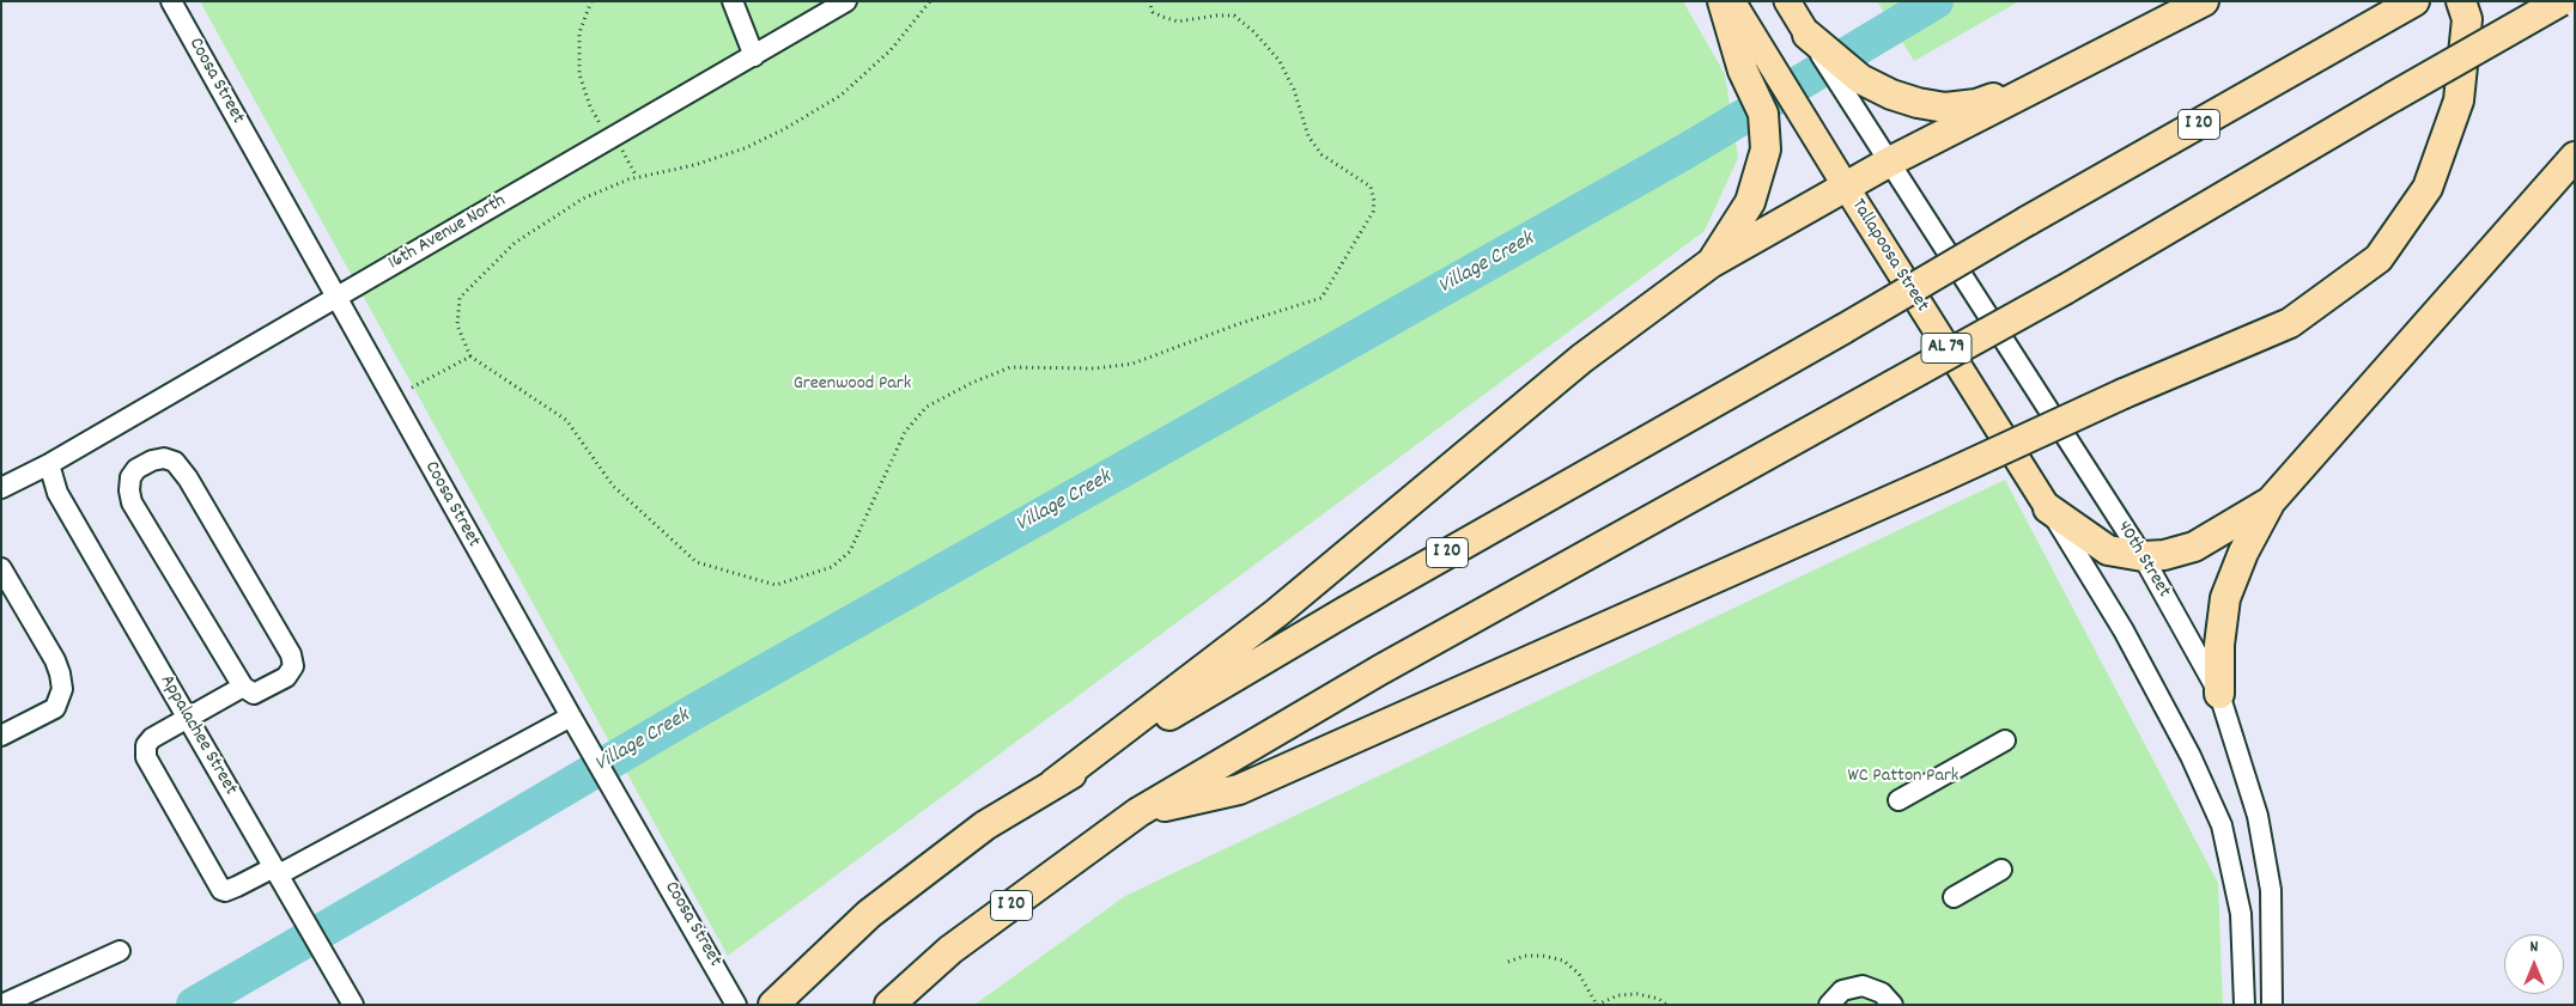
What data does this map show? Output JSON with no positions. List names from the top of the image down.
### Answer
{
  "streets": {
    "highway": ["I 20"],
    "main road": ["Tallapoosa Street", "AL 79"],
    "street": [
      "Coosa Street",
      "16th Avenue North",
      "40th Street",
      "Appalachee Street"
    ]
  },
  "crossings": [
    ["Coosa Street", "16th Avenue North"],
    ["16th Avenue North", "Appalachee Street"],
    ["Tallapoosa Street", "AL 79"],
    ["AL 79", "40th Street"]
  ],
  "water": ["Village Creek"],
  "parks": ["Greenwood Park", "WC Patton Park"],
  "north": "top"
}
